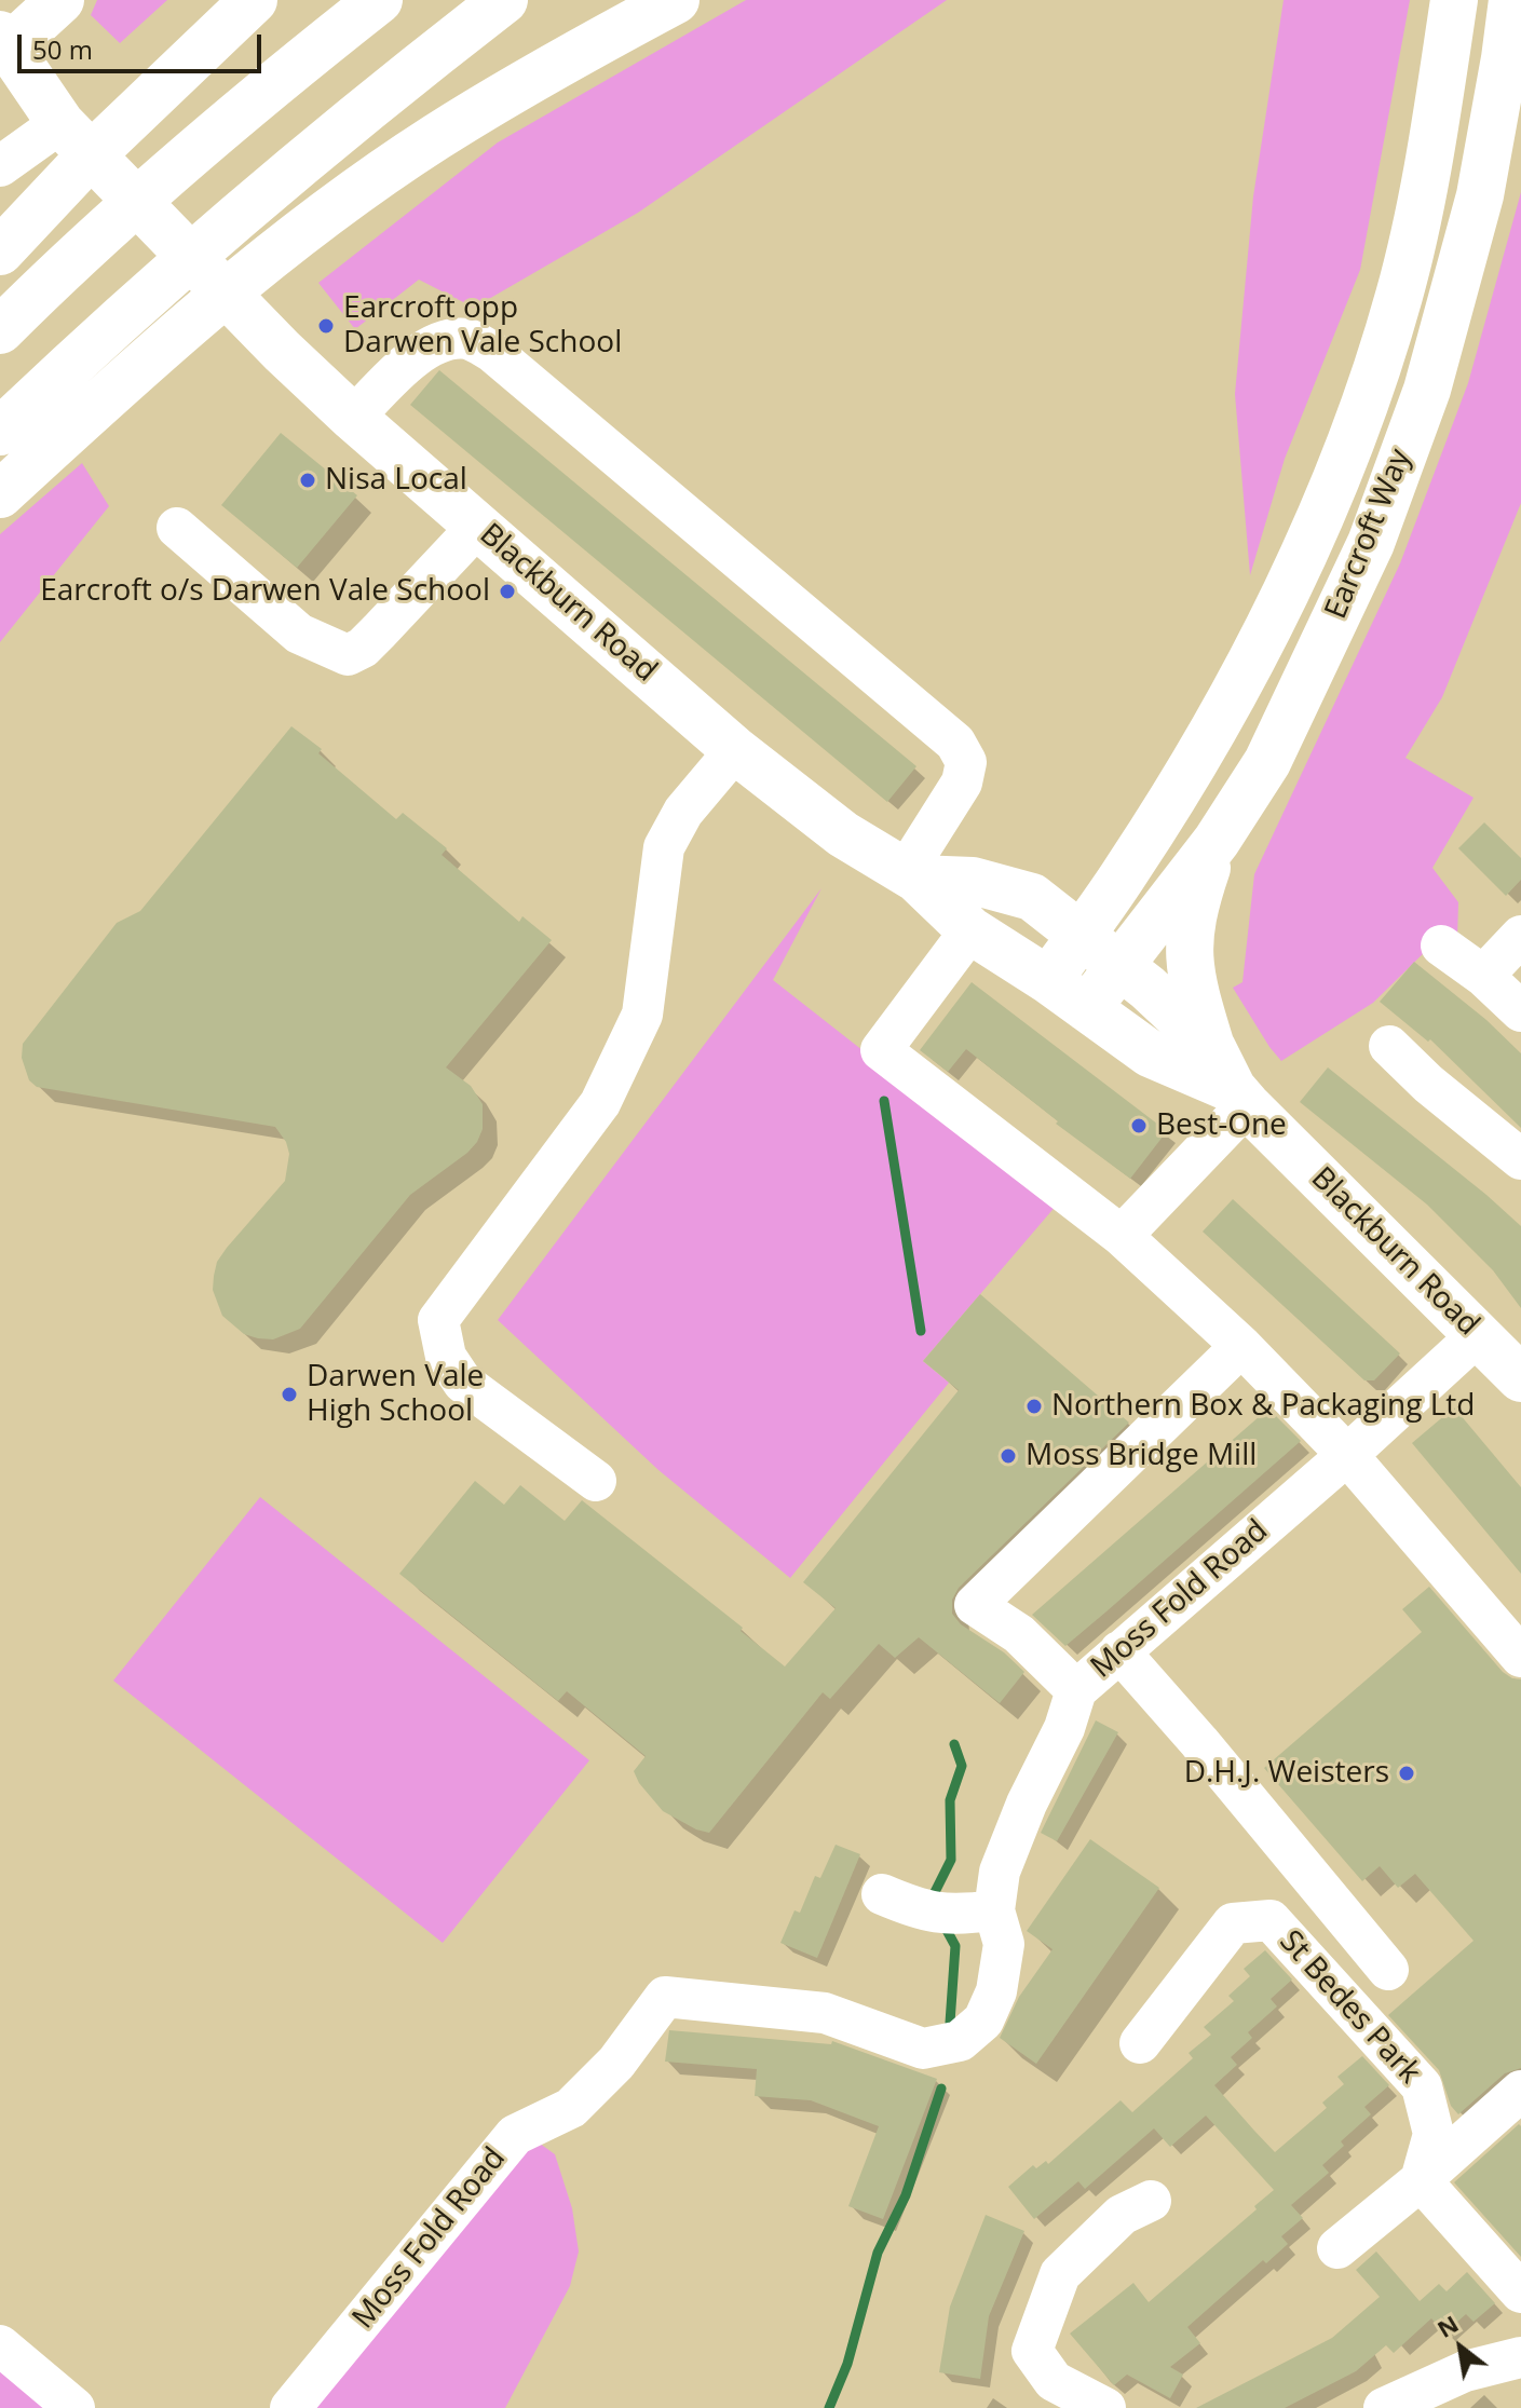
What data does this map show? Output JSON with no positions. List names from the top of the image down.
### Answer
{
  "streets": {
    "main road": ["Earcroft Way", "Blackburn Road"],
    "street": ["Moss Fold Road", "St Bedes Park"]
  },
  "crossings": [
    ["Earcroft Way", "Blackburn Road"],
    ["Blackburn Road", "Moss Fold Road"]
  ],
  "places": [
    "Earcroft opp Darwen Vale School",
    "Nisa Local",
    "Earcroft o/s Darwen Vale School",
    "Best-One",
    "Darwen Vale High School",
    "Northern Box & Packaging Ltd",
    "Moss Bridge Mill",
    "D.H.J. Weisters"
  ],
  "scale_bar": "50 m",
  "north": "top left"
}
